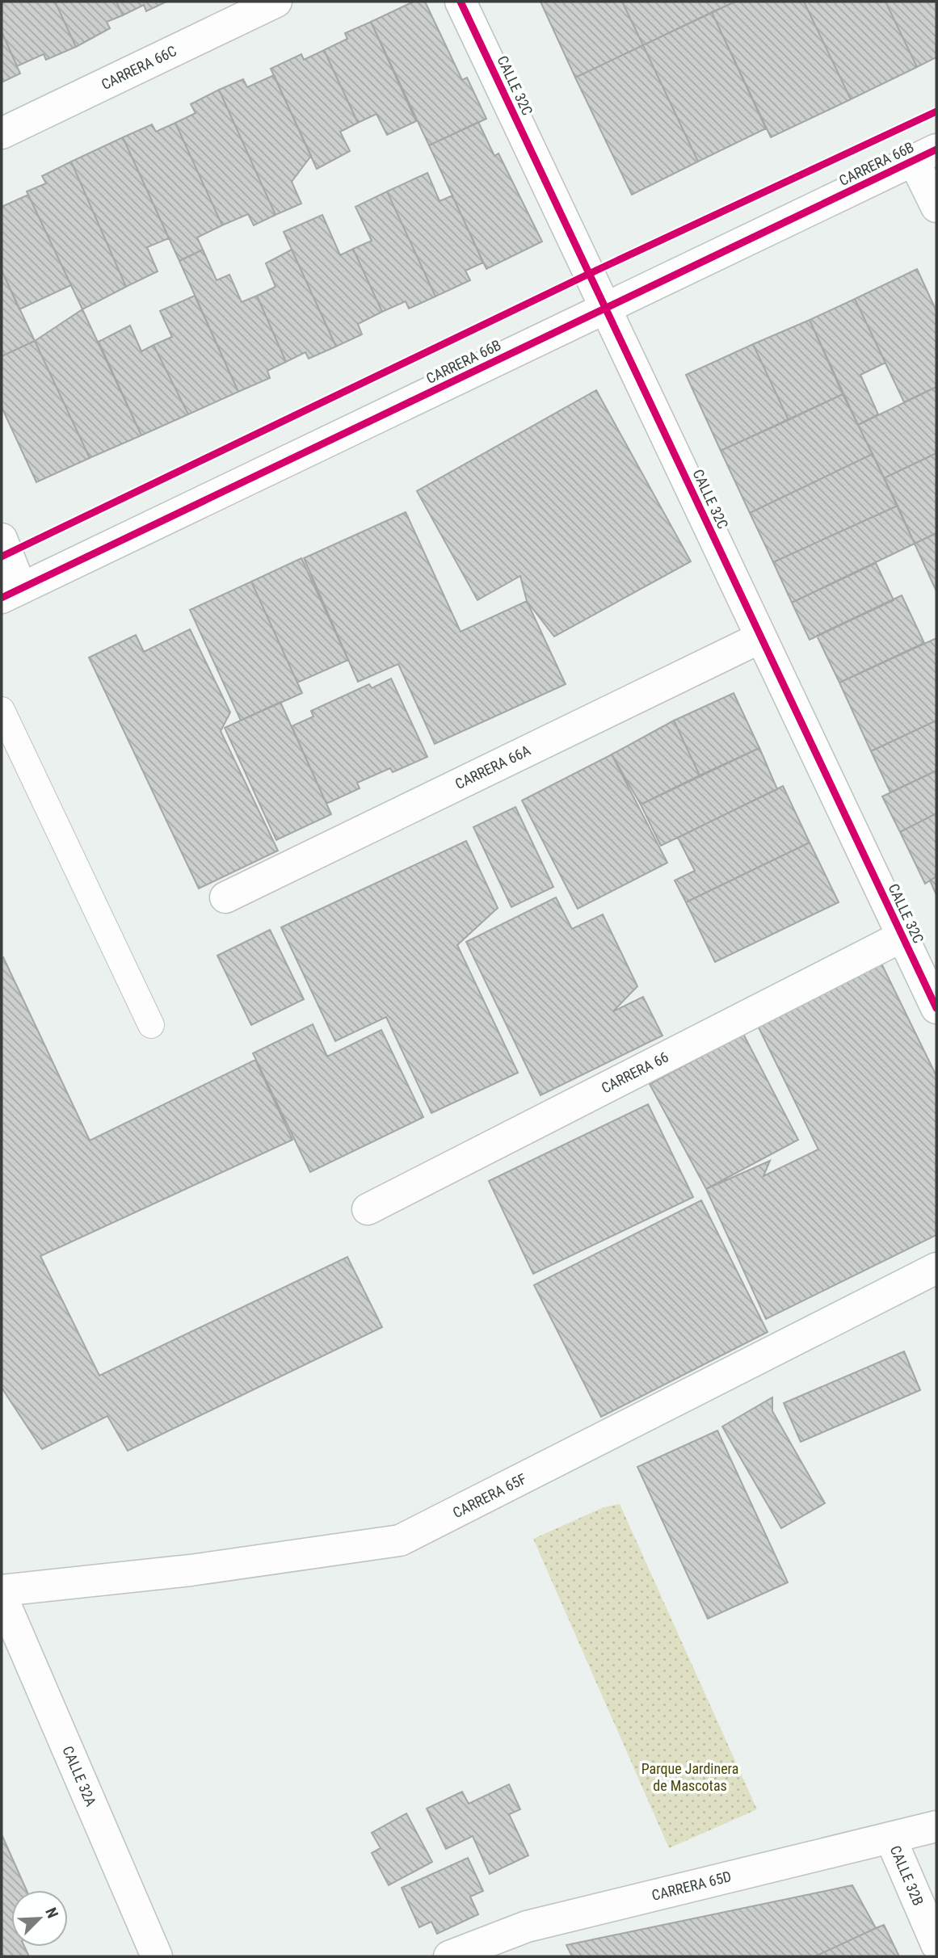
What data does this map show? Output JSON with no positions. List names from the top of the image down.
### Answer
{
  "streets": {
    "street": [
      "CARRERA 66C",
      "CALLE 32C",
      "CARRERA 66B",
      "CARRERA 66A",
      "CARRERA 66",
      "CARRERA 65F",
      "CALLE 32A",
      "CALLE 32B",
      "CARRERA 65D"
    ]
  },
  "crossings": [
    ["CALLE 32C", "CARRERA 66B"],
    ["CALLE 32C", "CARRERA 66A"],
    ["CALLE 32C", "CARRERA 66"],
    ["CALLE 32B", "CARRERA 65D"]
  ],
  "parks": ["Parque Jardinera de Mascotas"],
  "north": "top right"
}
